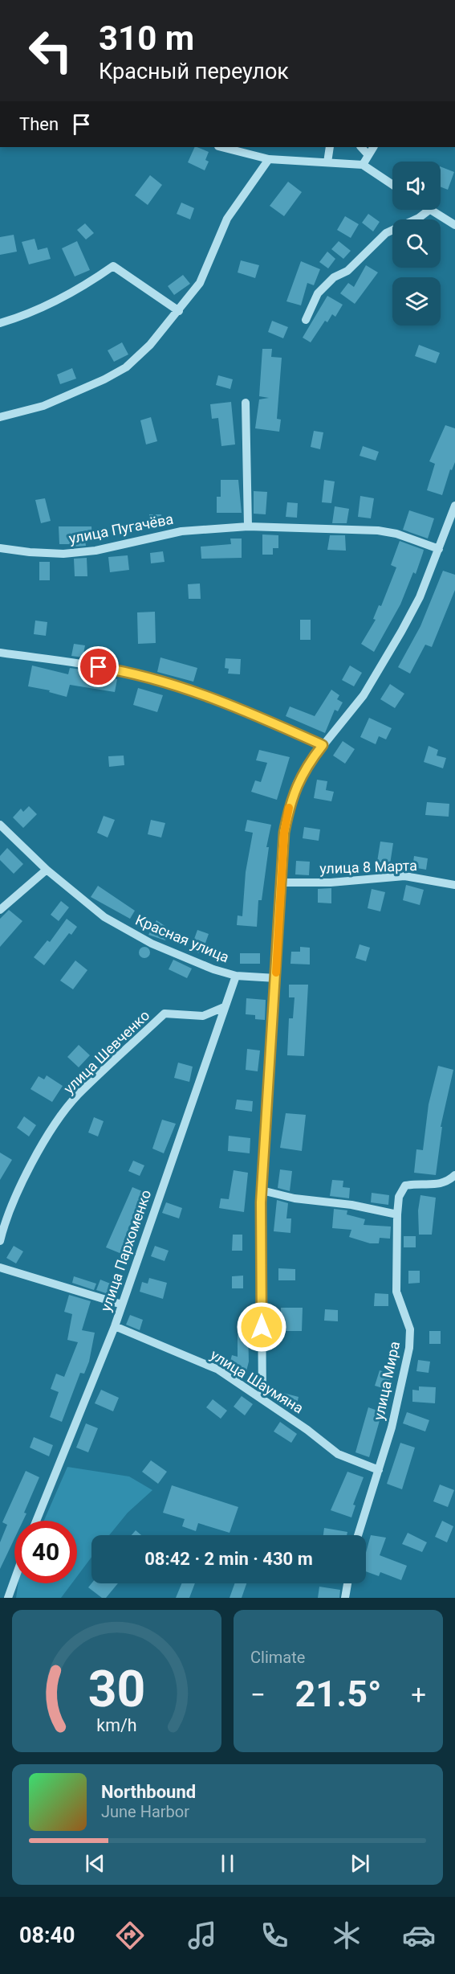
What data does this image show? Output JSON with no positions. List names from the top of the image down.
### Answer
{
  "streets": {
    "street": [
      "улица Пугачёва",
      "улица 8 Марта",
      "Красная улица",
      "улица Шевченко",
      "улица Пархоменко",
      "улица Мира",
      "улица Шаумяна"
    ]
  },
  "crossings": [
    ["Красная улица", "улица Пархоменко"],
    ["улица Шевченко", "улица Пархоменко"],
    ["улица Пархоменко", "улица Шаумяна"],
    ["улица Мира", "улица Шаумяна"]
  ],
  "page": {
    "turn": ["310 m", "Красный переулок"],
    "then": "Then",
    "limit": "40",
    "trip": "08:42 · 2 min · 430 m",
    "tile": "Climate",
    "heat": ["−", "21.5°", "+"],
    "song": ["Northbound", "June Harbor"],
    "tabs": "08:40",
    "gauge": ["30", "km/h"]
  }
}
